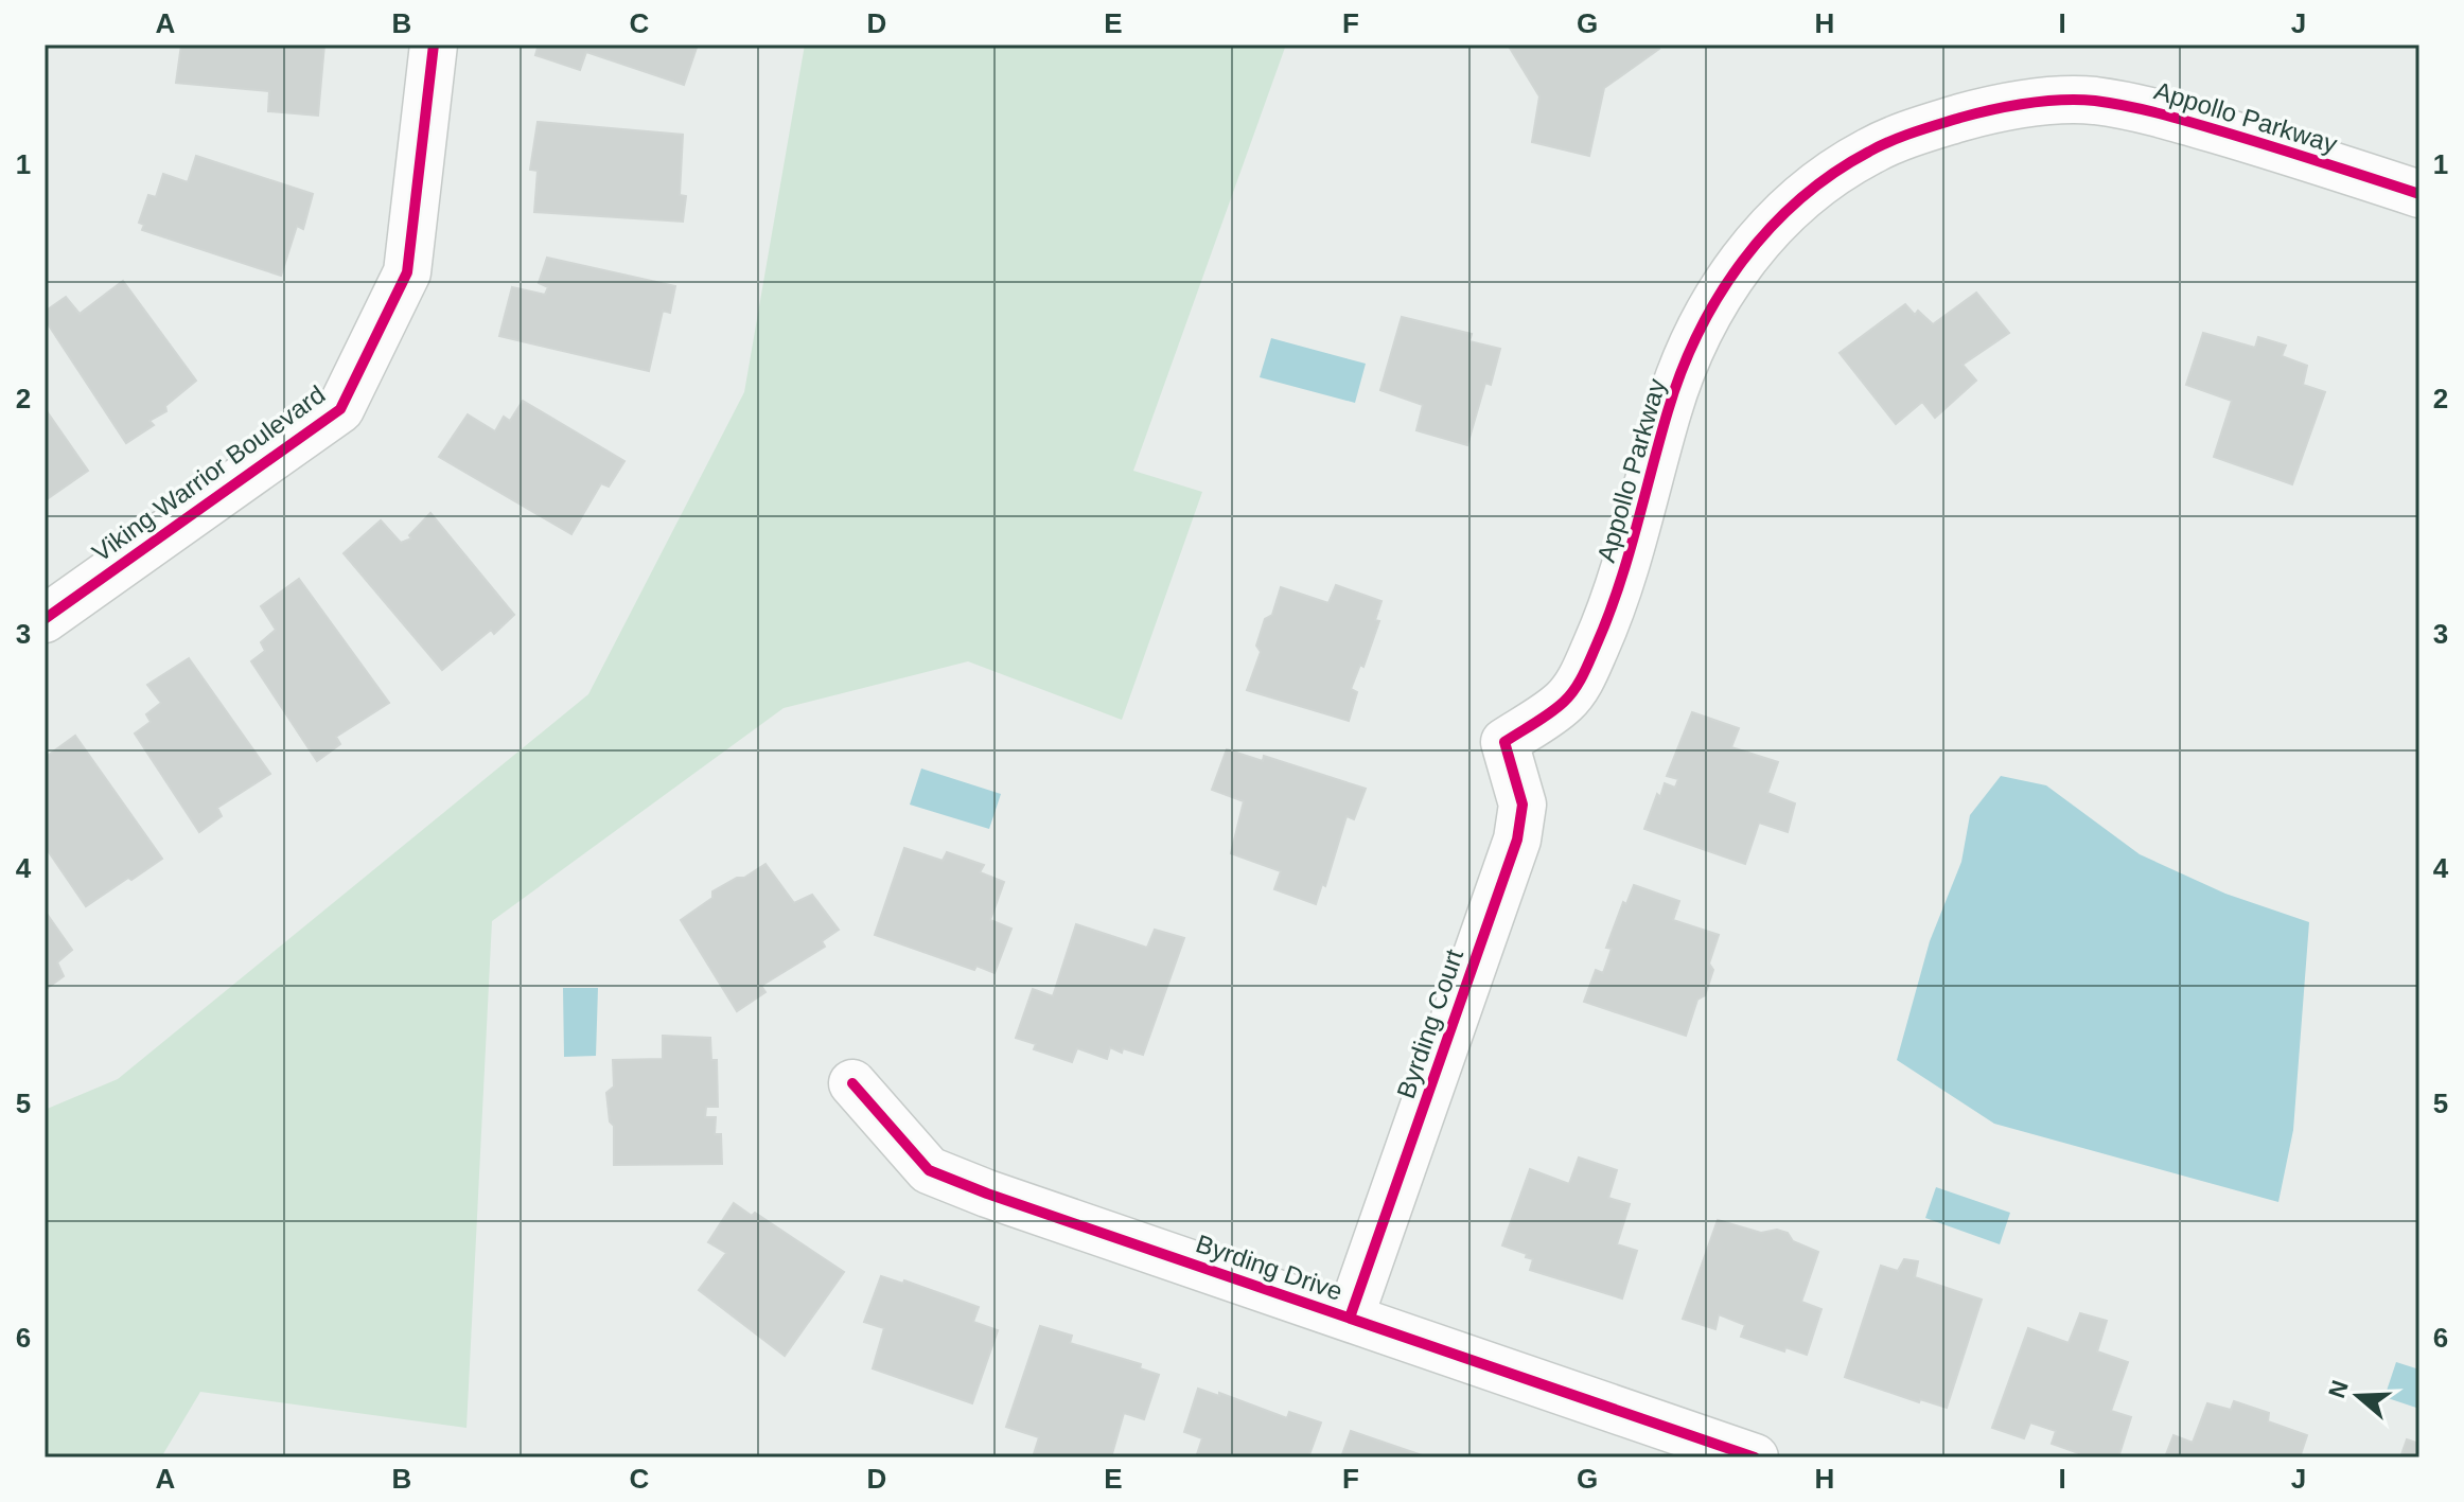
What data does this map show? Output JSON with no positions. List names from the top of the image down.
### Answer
{
  "streets": {
    "street": [
      "Appollo Parkway",
      "Viking Warrior Boulevard",
      "Byrding Court",
      "Byrding Drive"
    ]
  },
  "crossings": [
    ["Appollo Parkway", "Byrding Court"],
    ["Byrding Court", "Byrding Drive"]
  ],
  "north": "left",
  "grid": {
    "columns": [
      "A",
      "B",
      "C",
      "D",
      "E",
      "F",
      "G",
      "H",
      "I",
      "J"
    ],
    "rows": [
      "1",
      "2",
      "3",
      "4",
      "5",
      "6"
    ]
  }
}
